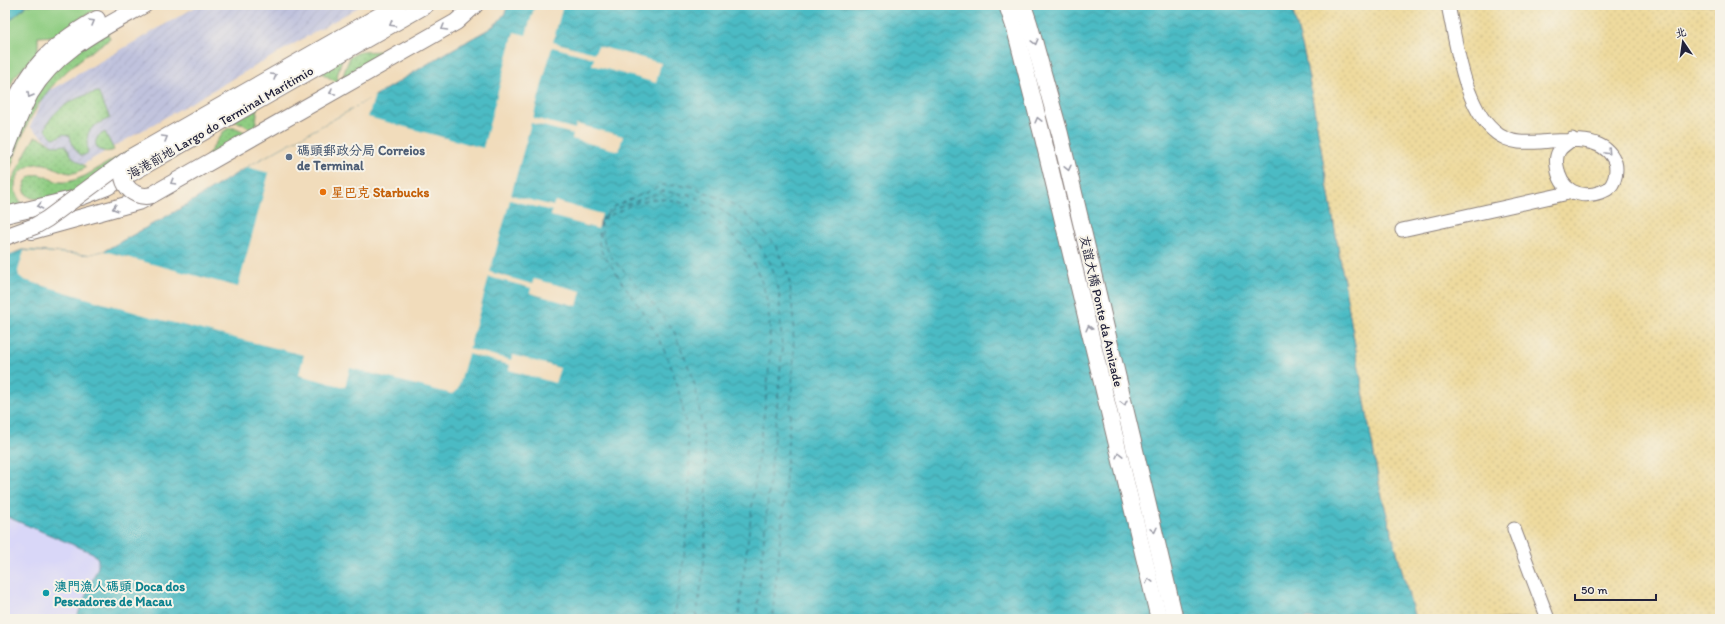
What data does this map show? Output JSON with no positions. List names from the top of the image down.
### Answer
{
  "streets": {
    "main road": ["海港前地 Largo do Terminal Marítimio", "友誼大橋 Ponte da Amizade"]
  },
  "places": ["碼頭郵政分局 Correios de Terminal", "星巴克 Starbucks", "澳門漁人碼頭 Doca dos Pescadores de Macau"],
  "scale_bar": "50 m",
  "north": "top"
}
